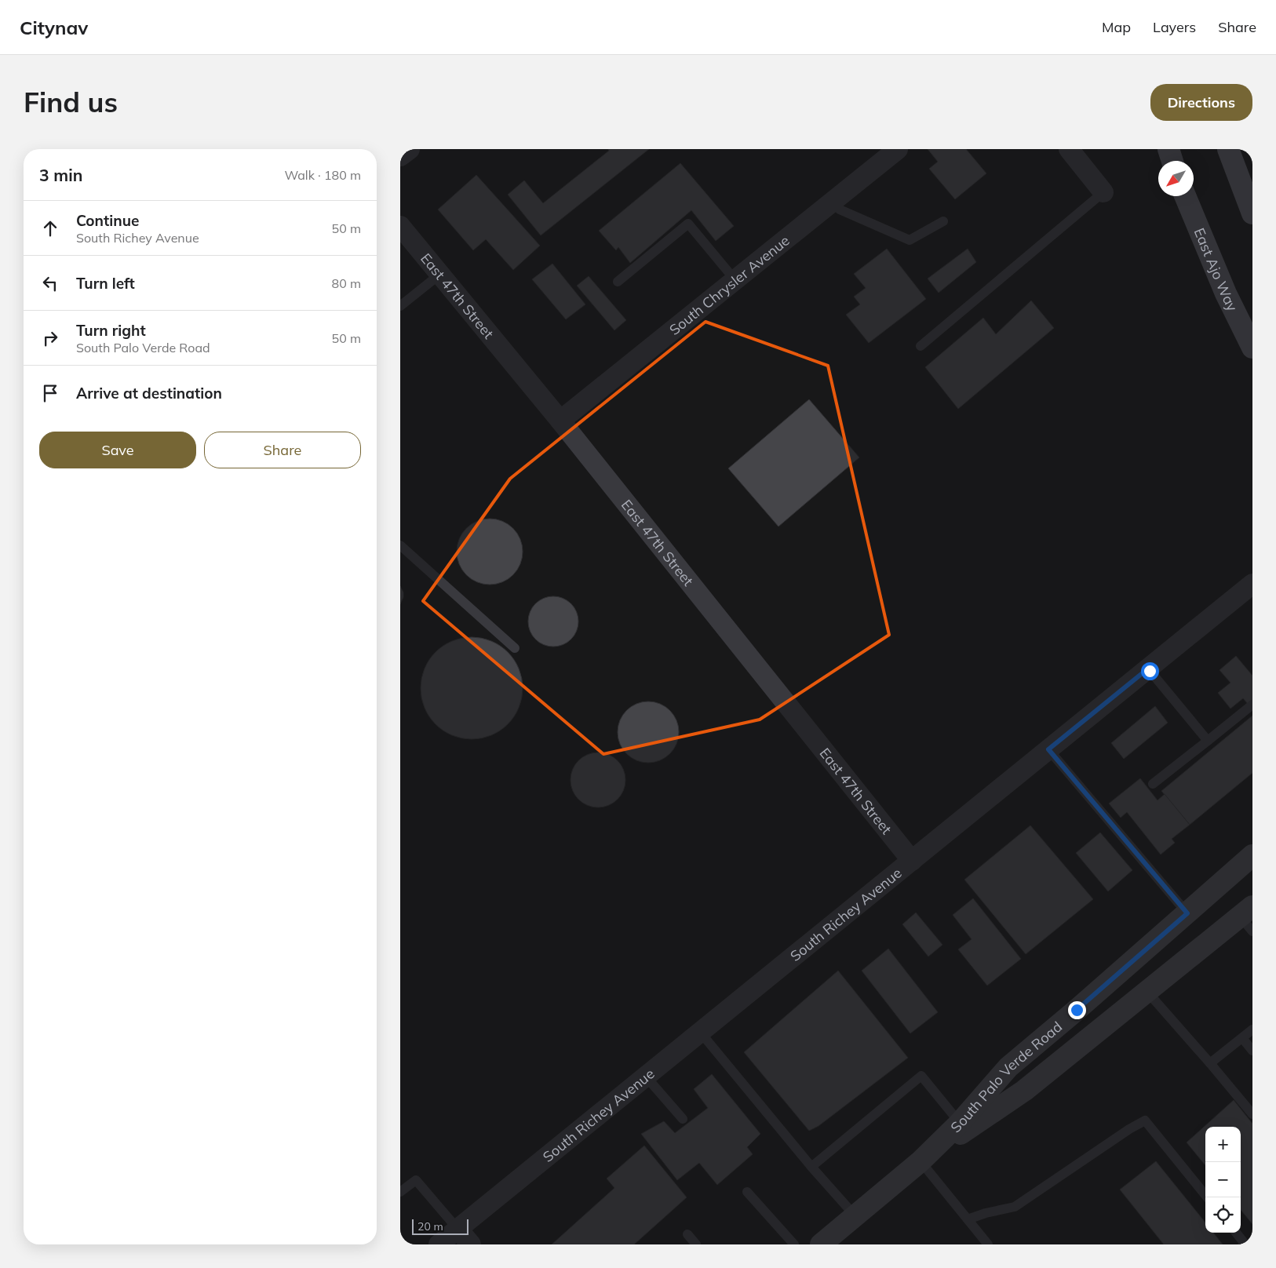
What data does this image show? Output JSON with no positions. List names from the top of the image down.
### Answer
{
  "streets": {
    "main road": ["East Ajo Way", "South Palo Verde Road"],
    "street": ["South Chrysler Avenue", "East 47th Street", "South Richey Avenue"]
  },
  "crossings": [
    ["South Chrysler Avenue", "East 47th Street"],
    ["East 47th Street", "South Richey Avenue"]
  ],
  "scale_bar": "20 m",
  "north": "bottom left",
  "page": {
    "header": "Citynav",
    "nav": ["Map", "Layers", "Share"],
    "buttons": [
      "Directions",
      ["Save", "Share"]
    ],
    "title": "Find us",
    "heading": ["3 min", "Walk · 180 m"],
    "list": [
      ["Continue", "South Richey Avenue", "50 m"],
      ["Turn left", "80 m"],
      ["Turn right", "South Palo Verde Road", "50 m"],
      "Arrive at destination"
    ],
    "map_buttons": ["+", "−"],
    "scale": "20 m"
  }
}
